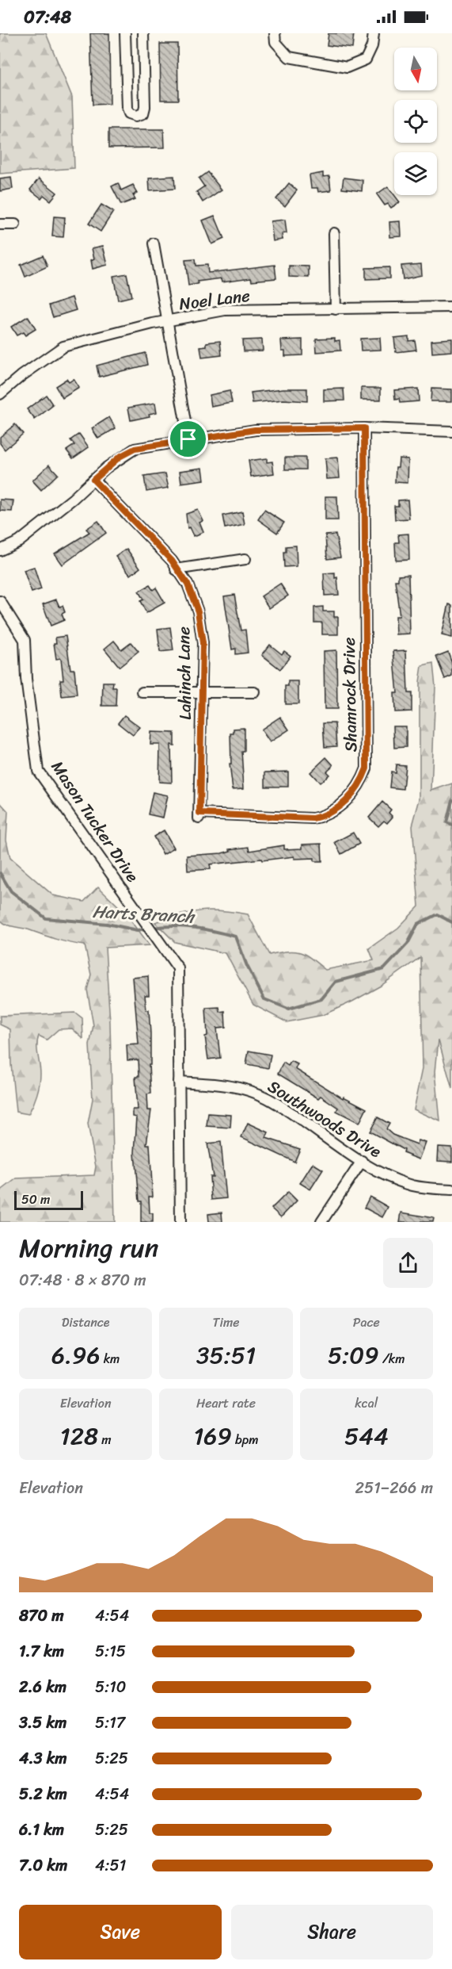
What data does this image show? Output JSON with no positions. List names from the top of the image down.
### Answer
{
  "streets": {
    "street": [
      "Noel Lane",
      "Lahinch Lane",
      "Shamrock Drive",
      "Mason Tucker Drive",
      "Southwoods Drive"
    ]
  },
  "crossings": [
    ["Lahinch Lane", "Shamrock Drive"],
    ["Mason Tucker Drive", "Southwoods Drive"]
  ],
  "water": ["Harts Branch"],
  "scale_bar": "50 m",
  "north": "bottom",
  "page": {
    "status": "07:48",
    "scale": "50 m",
    "heading": ["Morning run", "07:48 · 8 × 870 m"],
    "stats": [
      ["Distance", "6.96 km"],
      ["Time", "35:51"],
      ["Pace", "5:09 /km"],
      ["Elevation", "128 m"],
      ["Heart rate", "169 bpm"],
      ["kcal", "544"]
    ],
    "chart": ["Elevation", "251–266 m"],
    "list": [
      {
        "name": "870 m",
        "note": "4:54"
      },
      {
        "name": "1.7 km",
        "note": "5:15"
      },
      {
        "name": "2.6 km",
        "note": "5:10"
      },
      {
        "name": "3.5 km",
        "note": "5:17"
      },
      {
        "name": "4.3 km",
        "note": "5:25"
      },
      {
        "name": "5.2 km",
        "note": "4:54"
      },
      {
        "name": "6.1 km",
        "note": "5:25"
      },
      {
        "name": "7.0 km",
        "note": "4:51"
      }
    ],
    "buttons": ["Save", "Share"]
  }
}
